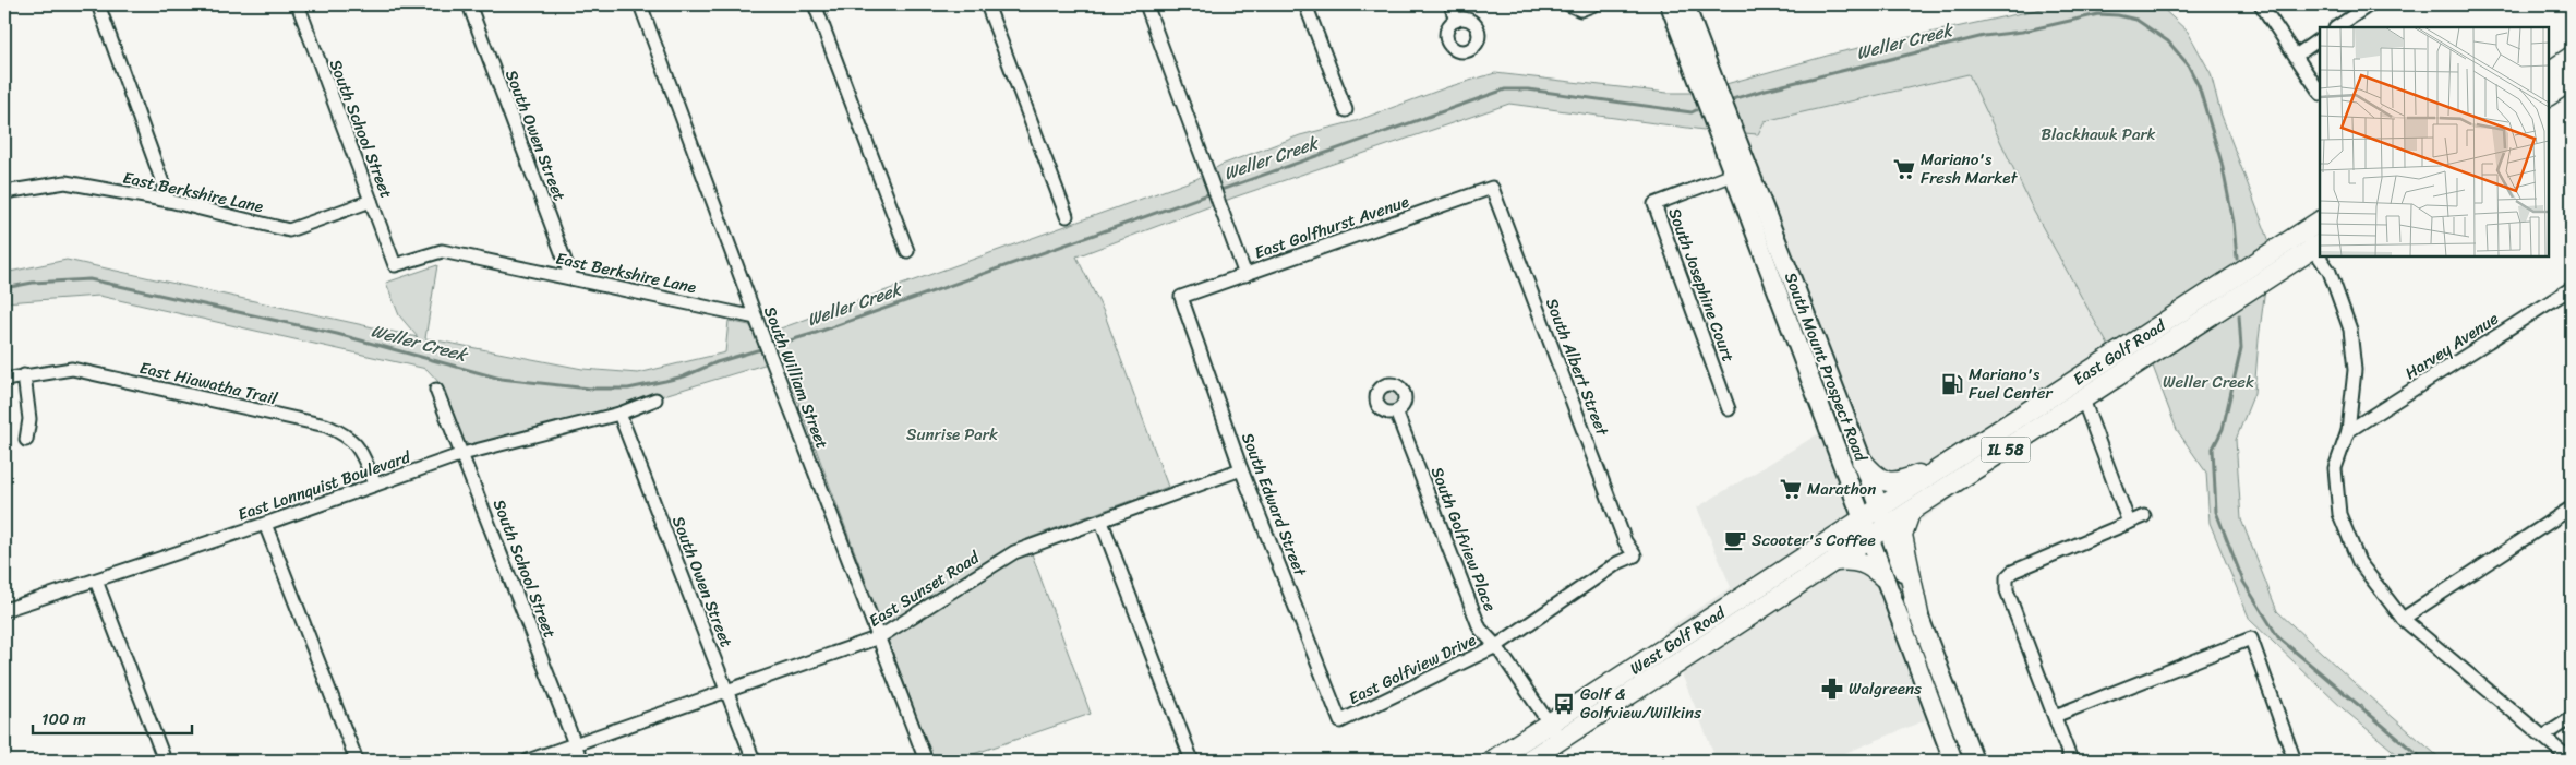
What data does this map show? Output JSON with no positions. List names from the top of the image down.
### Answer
{
  "streets": {
    "main road": [
      "East Golf Road",
      "South Mount Prospect Road",
      "IL 58",
      "West Golf Road"
    ],
    "street": [
      "South School Street",
      "South Owen Street",
      "East Berkshire Lane",
      "East Golfhurst Avenue",
      "South Josephine Court",
      "Harvey Avenue",
      "South Albert Street",
      "South William Street",
      "East Hiawatha Trail",
      "East Lonnquist Boulevard",
      "South Edward Street",
      "South Golfview Place",
      "East Sunset Road",
      "East Golfview Drive"
    ]
  },
  "crossings": [
    ["South School Street", "East Berkshire Lane"],
    ["South School Street", "East Lonnquist Boulevard"],
    ["South School Street", "East Sunset Road"],
    ["South Owen Street", "East Berkshire Lane"],
    ["South Owen Street", "East Lonnquist Boulevard"],
    ["South Owen Street", "East Sunset Road"],
    ["East Berkshire Lane", "South William Street"],
    ["East Golfhurst Avenue", "South Albert Street"],
    ["East Golfhurst Avenue", "South Edward Street"],
    ["South Josephine Court", "South Mount Prospect Road"],
    ["East Golf Road", "South Mount Prospect Road"],
    ["East Golf Road", "West Golf Road"],
    ["South Albert Street", "East Golfview Drive"],
    ["South Mount Prospect Road", "West Golf Road"],
    ["South William Street", "East Sunset Road"],
    ["East Hiawatha Trail", "East Lonnquist Boulevard"],
    ["South Edward Street", "East Sunset Road"],
    ["South Edward Street", "East Golfview Drive"],
    ["South Golfview Place", "West Golf Road"],
    ["South Golfview Place", "East Golfview Drive"]
  ],
  "water": ["Weller Creek"],
  "parks": ["Blackhawk Park", "Weller Creek", "Sunrise Park"],
  "places": {
    "supermarket": ["Mariano's Fresh Market", "Marathon"],
    "fuel station": ["Mariano's Fuel Center"],
    "cafe": ["Scooter's Coffee"],
    "pharmacy": ["Walgreens"],
    "bus stop": ["Golf & Golfview/Wilkins"]
  },
  "scale_bar": "100 m"
}
